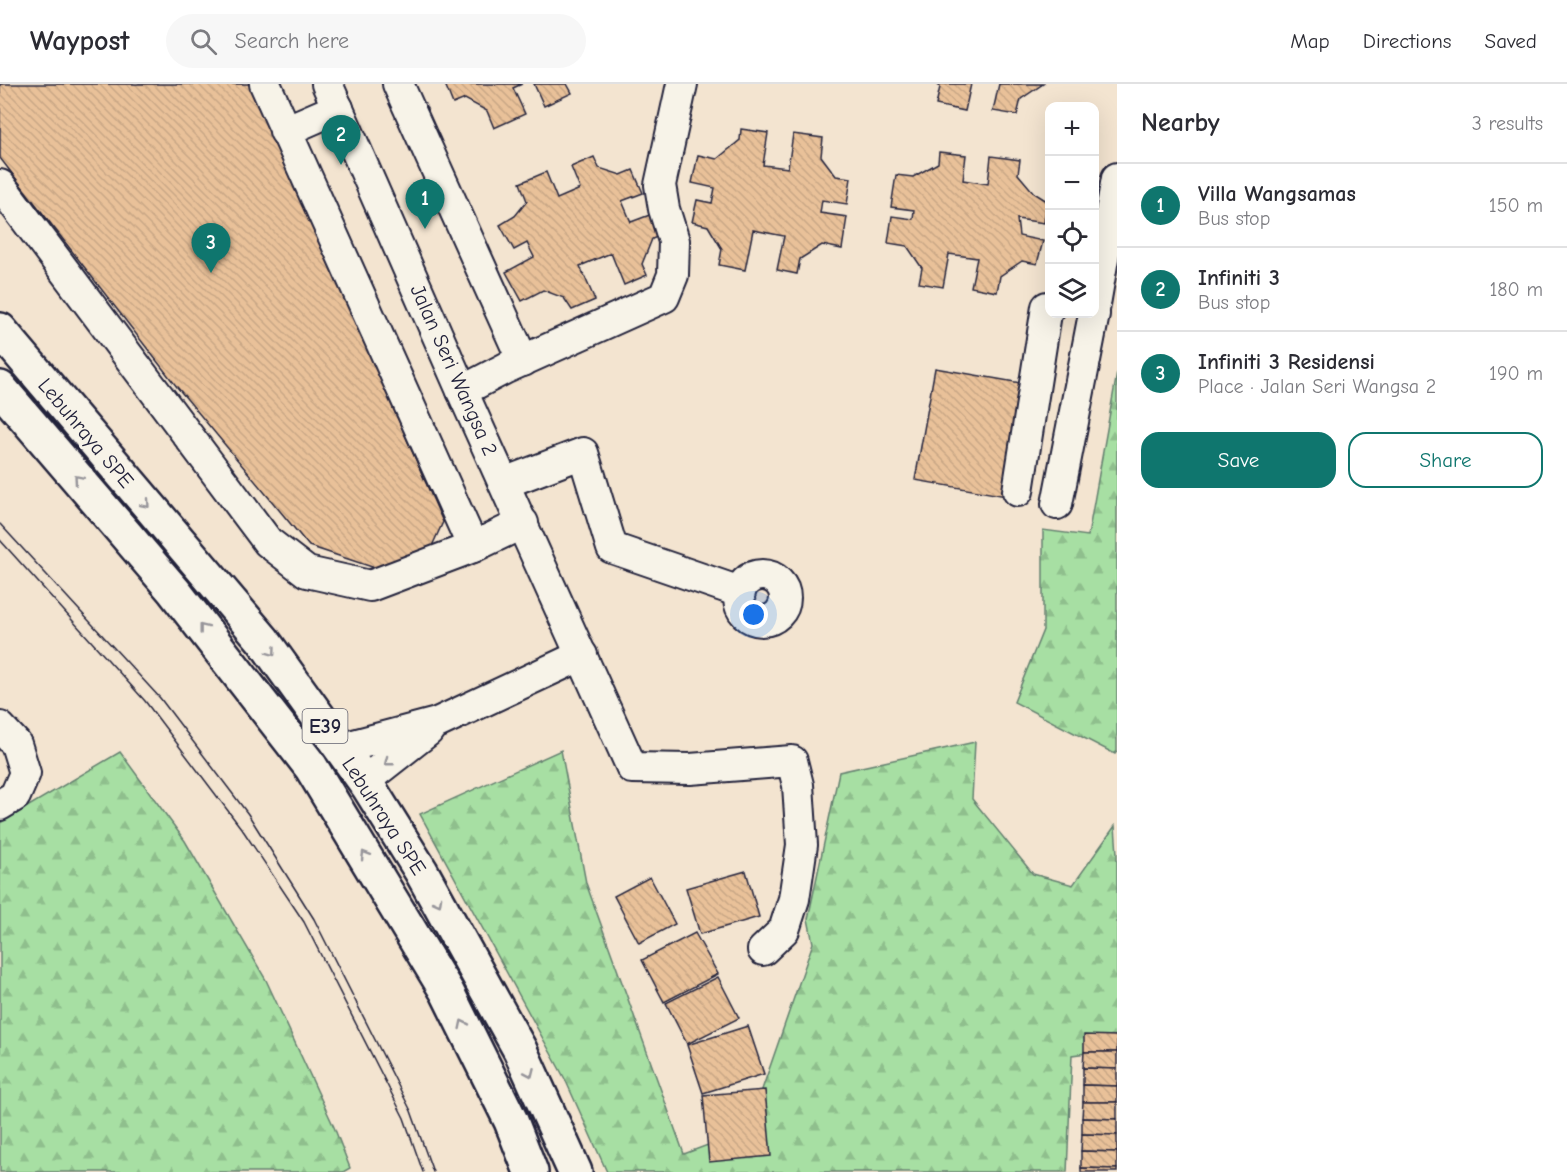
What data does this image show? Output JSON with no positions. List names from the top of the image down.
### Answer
{
  "streets": {
    "highway": ["Lebuhraya SPE", "E39"],
    "street": ["Jalan Seri Wangsa 2"]
  },
  "page": {
    "header": "Waypost",
    "search": "Search here",
    "nav": ["Map", "Directions", "Saved"],
    "heading": ["Nearby", "3 results"],
    "map_buttons": ["+", "−"],
    "pins": ["2", "1", "3"],
    "list": [
      {
        "mark": "1",
        "name": "Villa Wangsamas",
        "note": "Bus stop",
        "value": "150 m"
      },
      {
        "mark": "2",
        "name": "Infiniti 3",
        "note": "Bus stop",
        "value": "180 m"
      },
      {
        "mark": "3",
        "name": "Infiniti 3 Residensi",
        "note": "Place · Jalan Seri Wangsa 2",
        "value": "190 m"
      }
    ],
    "buttons": ["Save", "Share"]
  }
}
